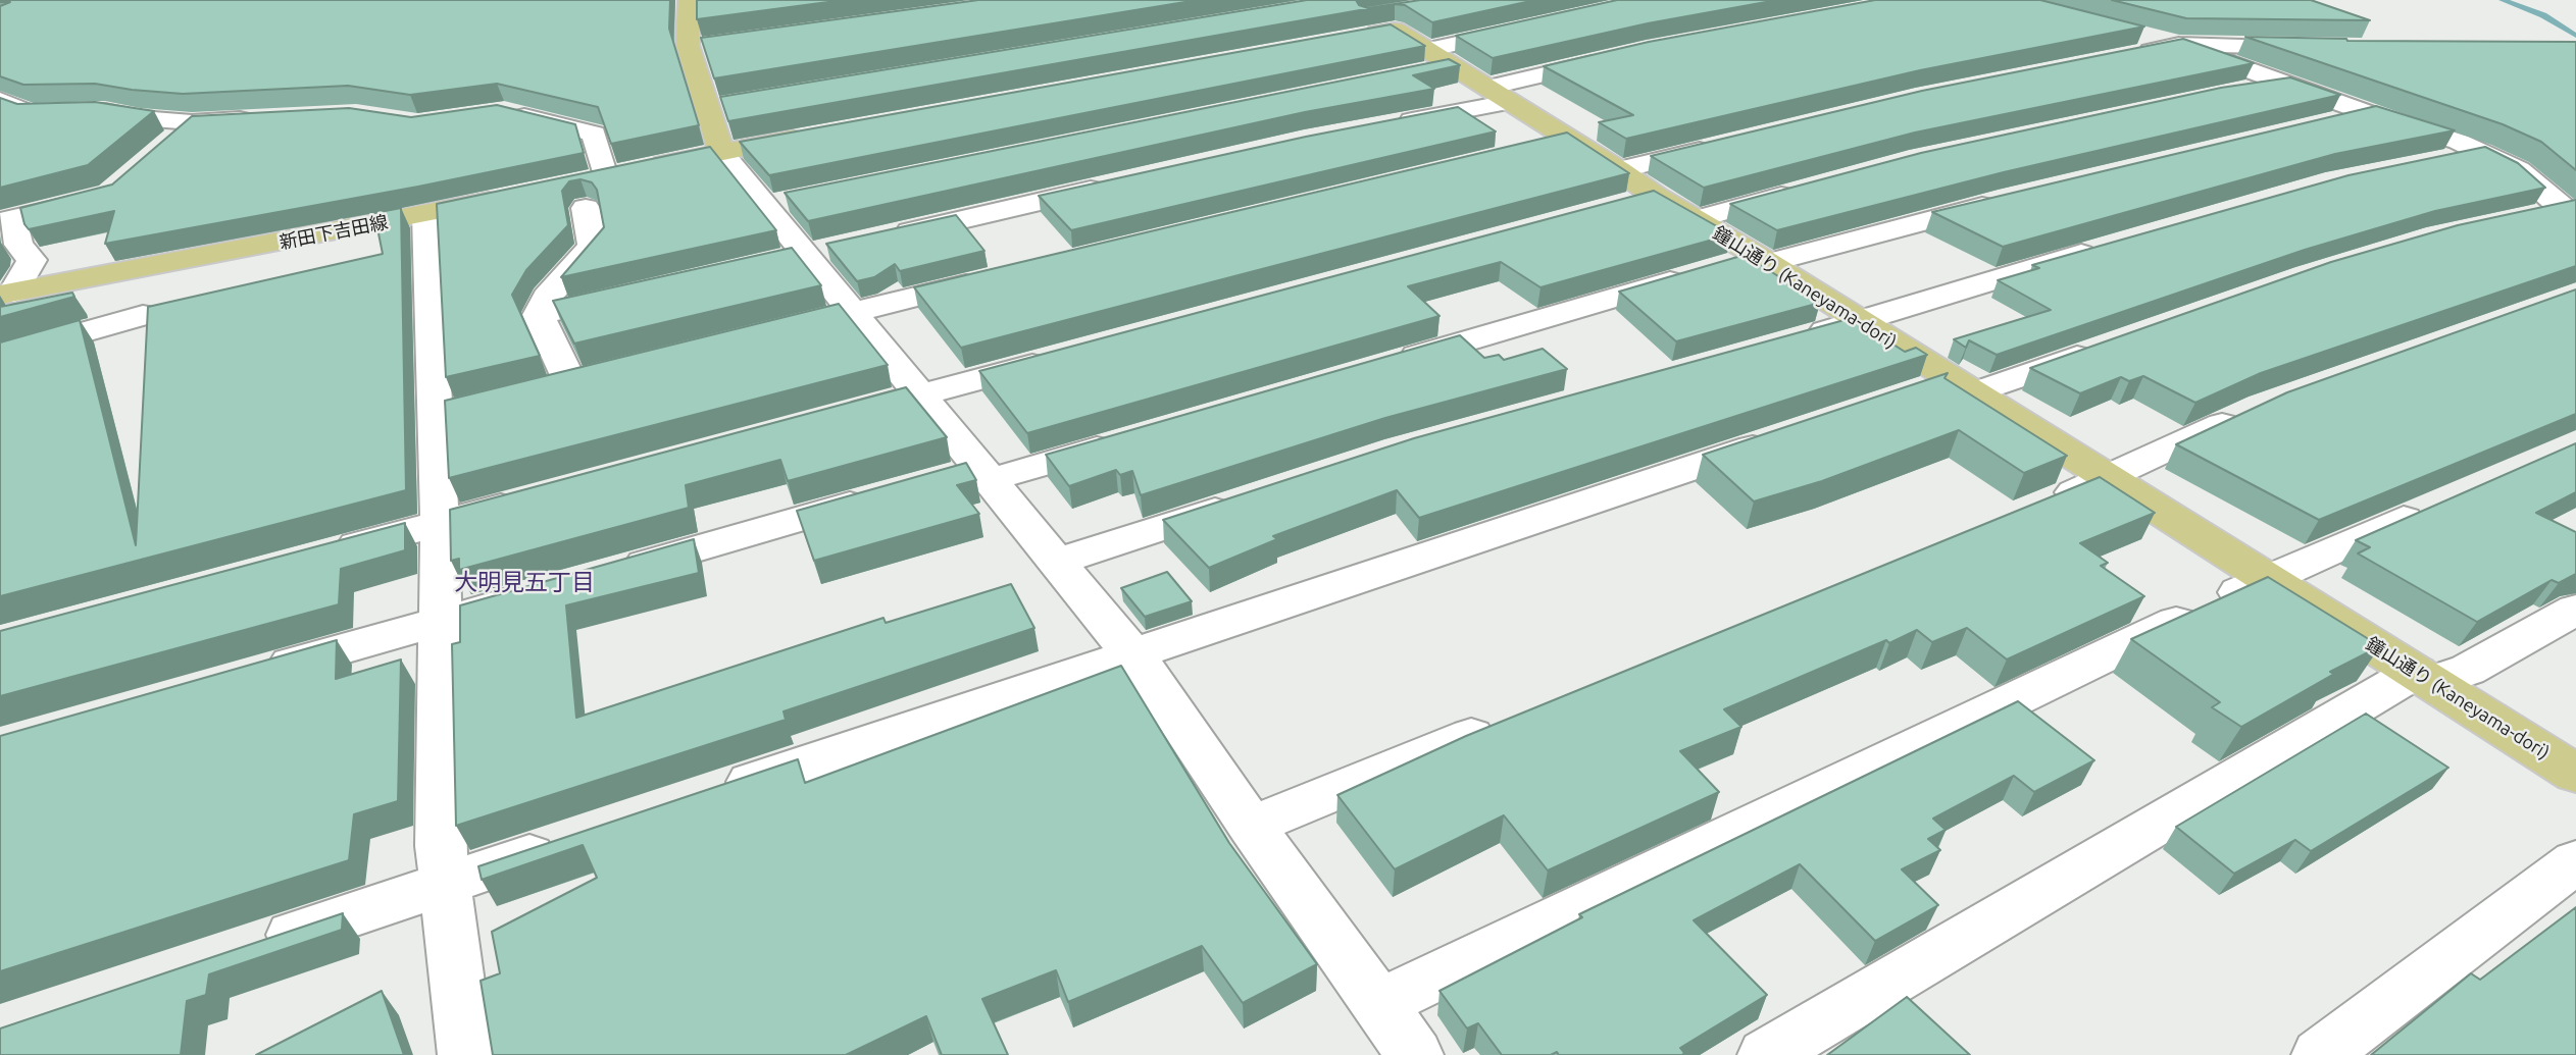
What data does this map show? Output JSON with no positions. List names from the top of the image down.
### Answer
{
  "streets": {
    "main road": ["新田下吉田線", "鐘山通り (Kaneyama-dori)"]
  },
  "districts": ["大明見五丁目"]
}
